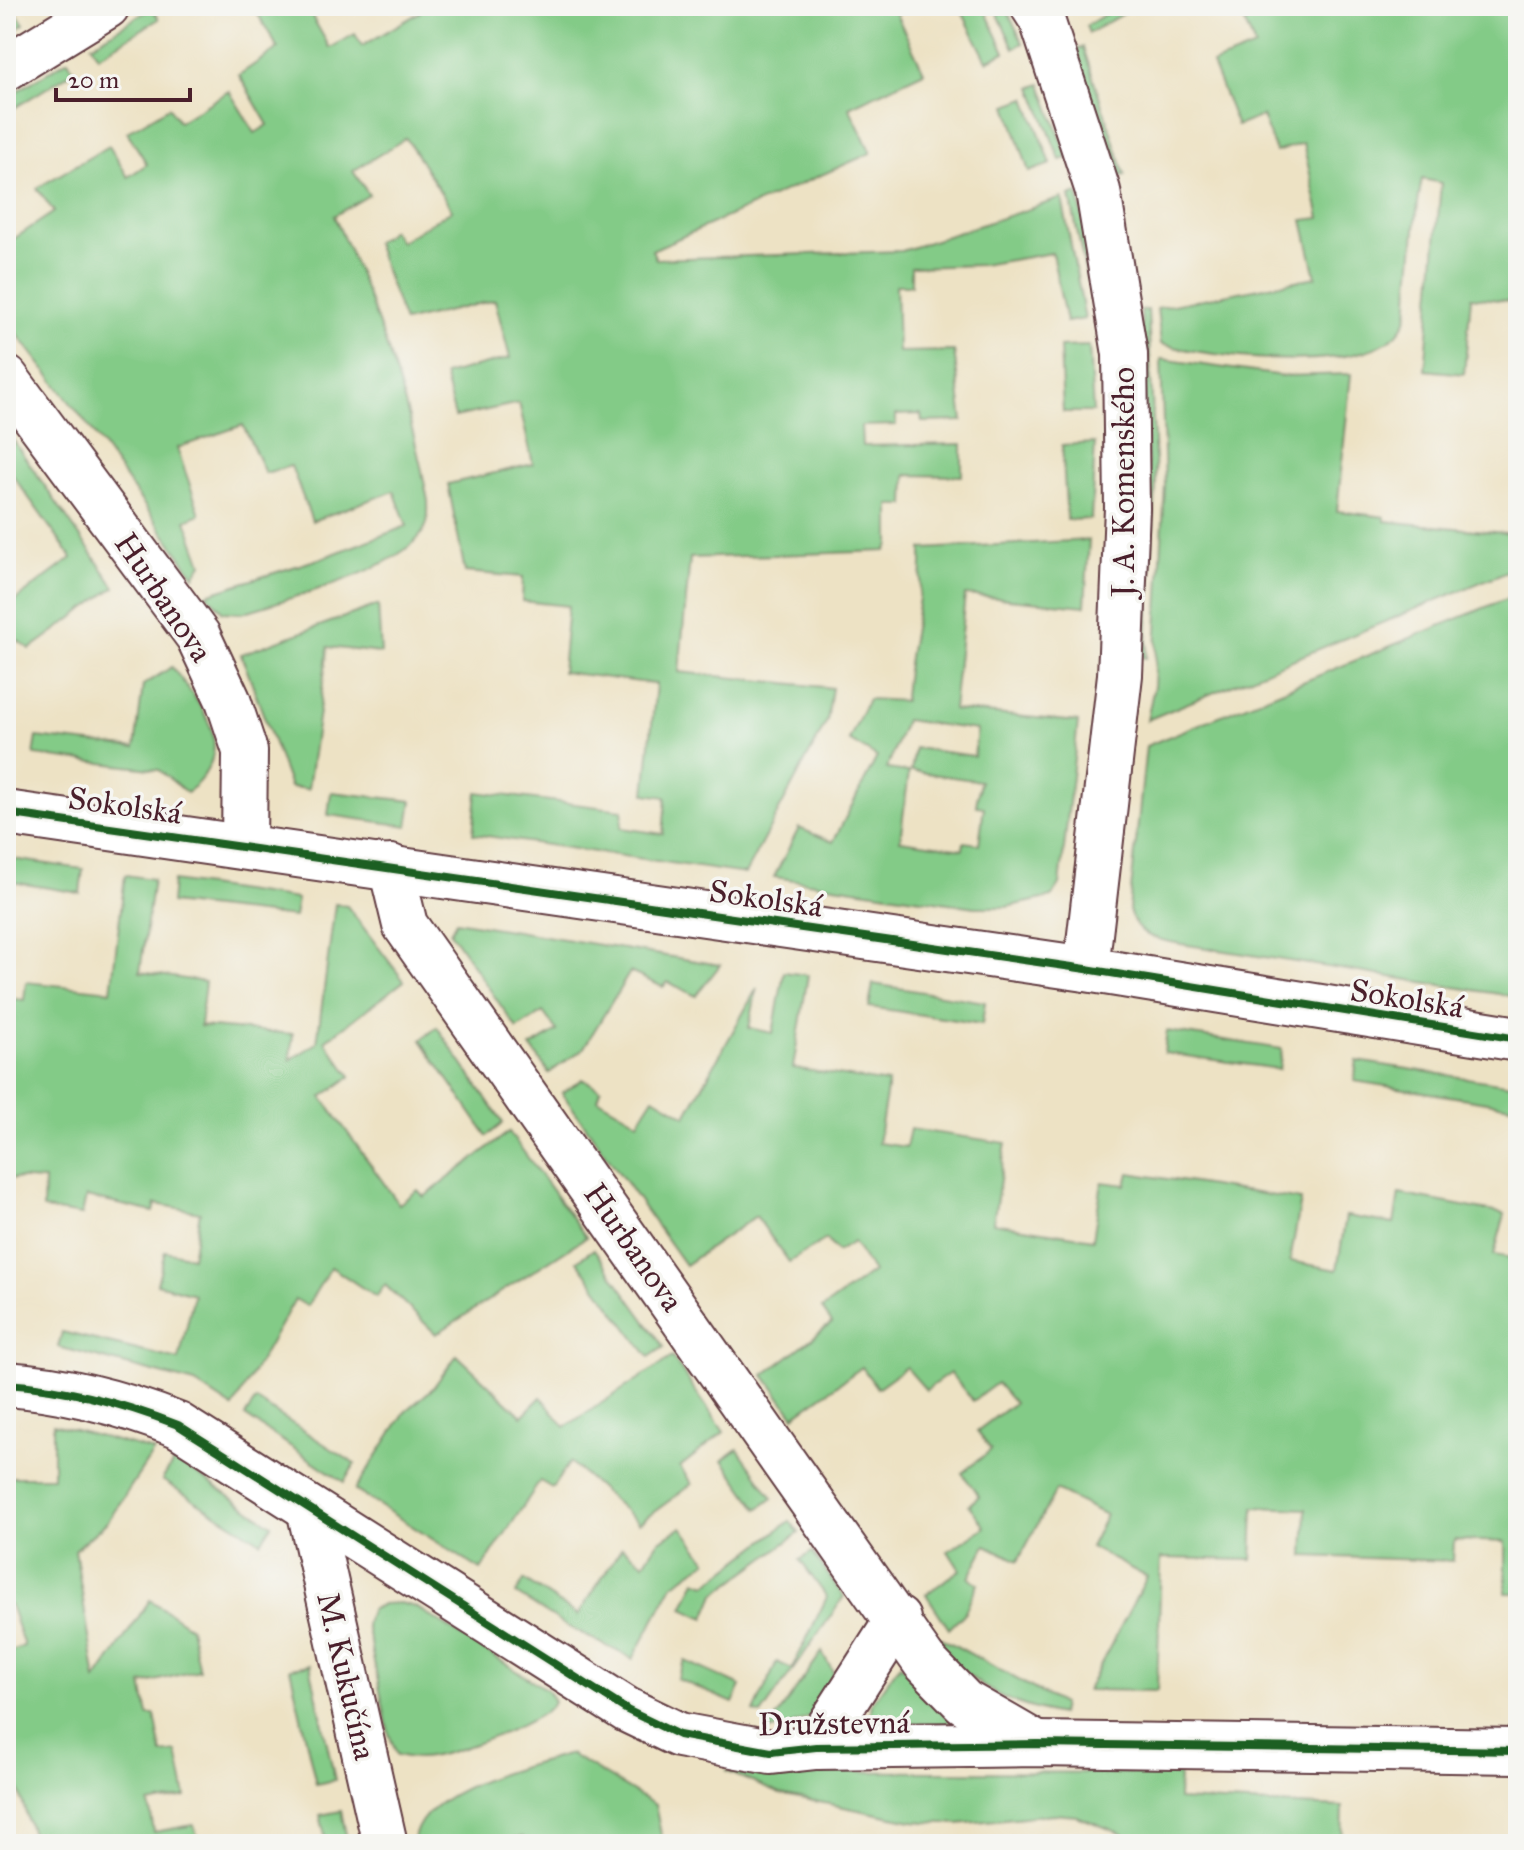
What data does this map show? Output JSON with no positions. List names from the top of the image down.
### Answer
{
  "streets": {
    "street": [
      "J. A. Komenského",
      "Hurbanova",
      "Sokolská",
      "M. Kukučína",
      "Družstevná"
    ]
  },
  "crossings": [
    ["J. A. Komenského", "Sokolská"],
    ["Hurbanova", "Sokolská"],
    ["Hurbanova", "Družstevná"],
    ["M. Kukučína", "Družstevná"]
  ],
  "scale_bar": "20 m"
}
